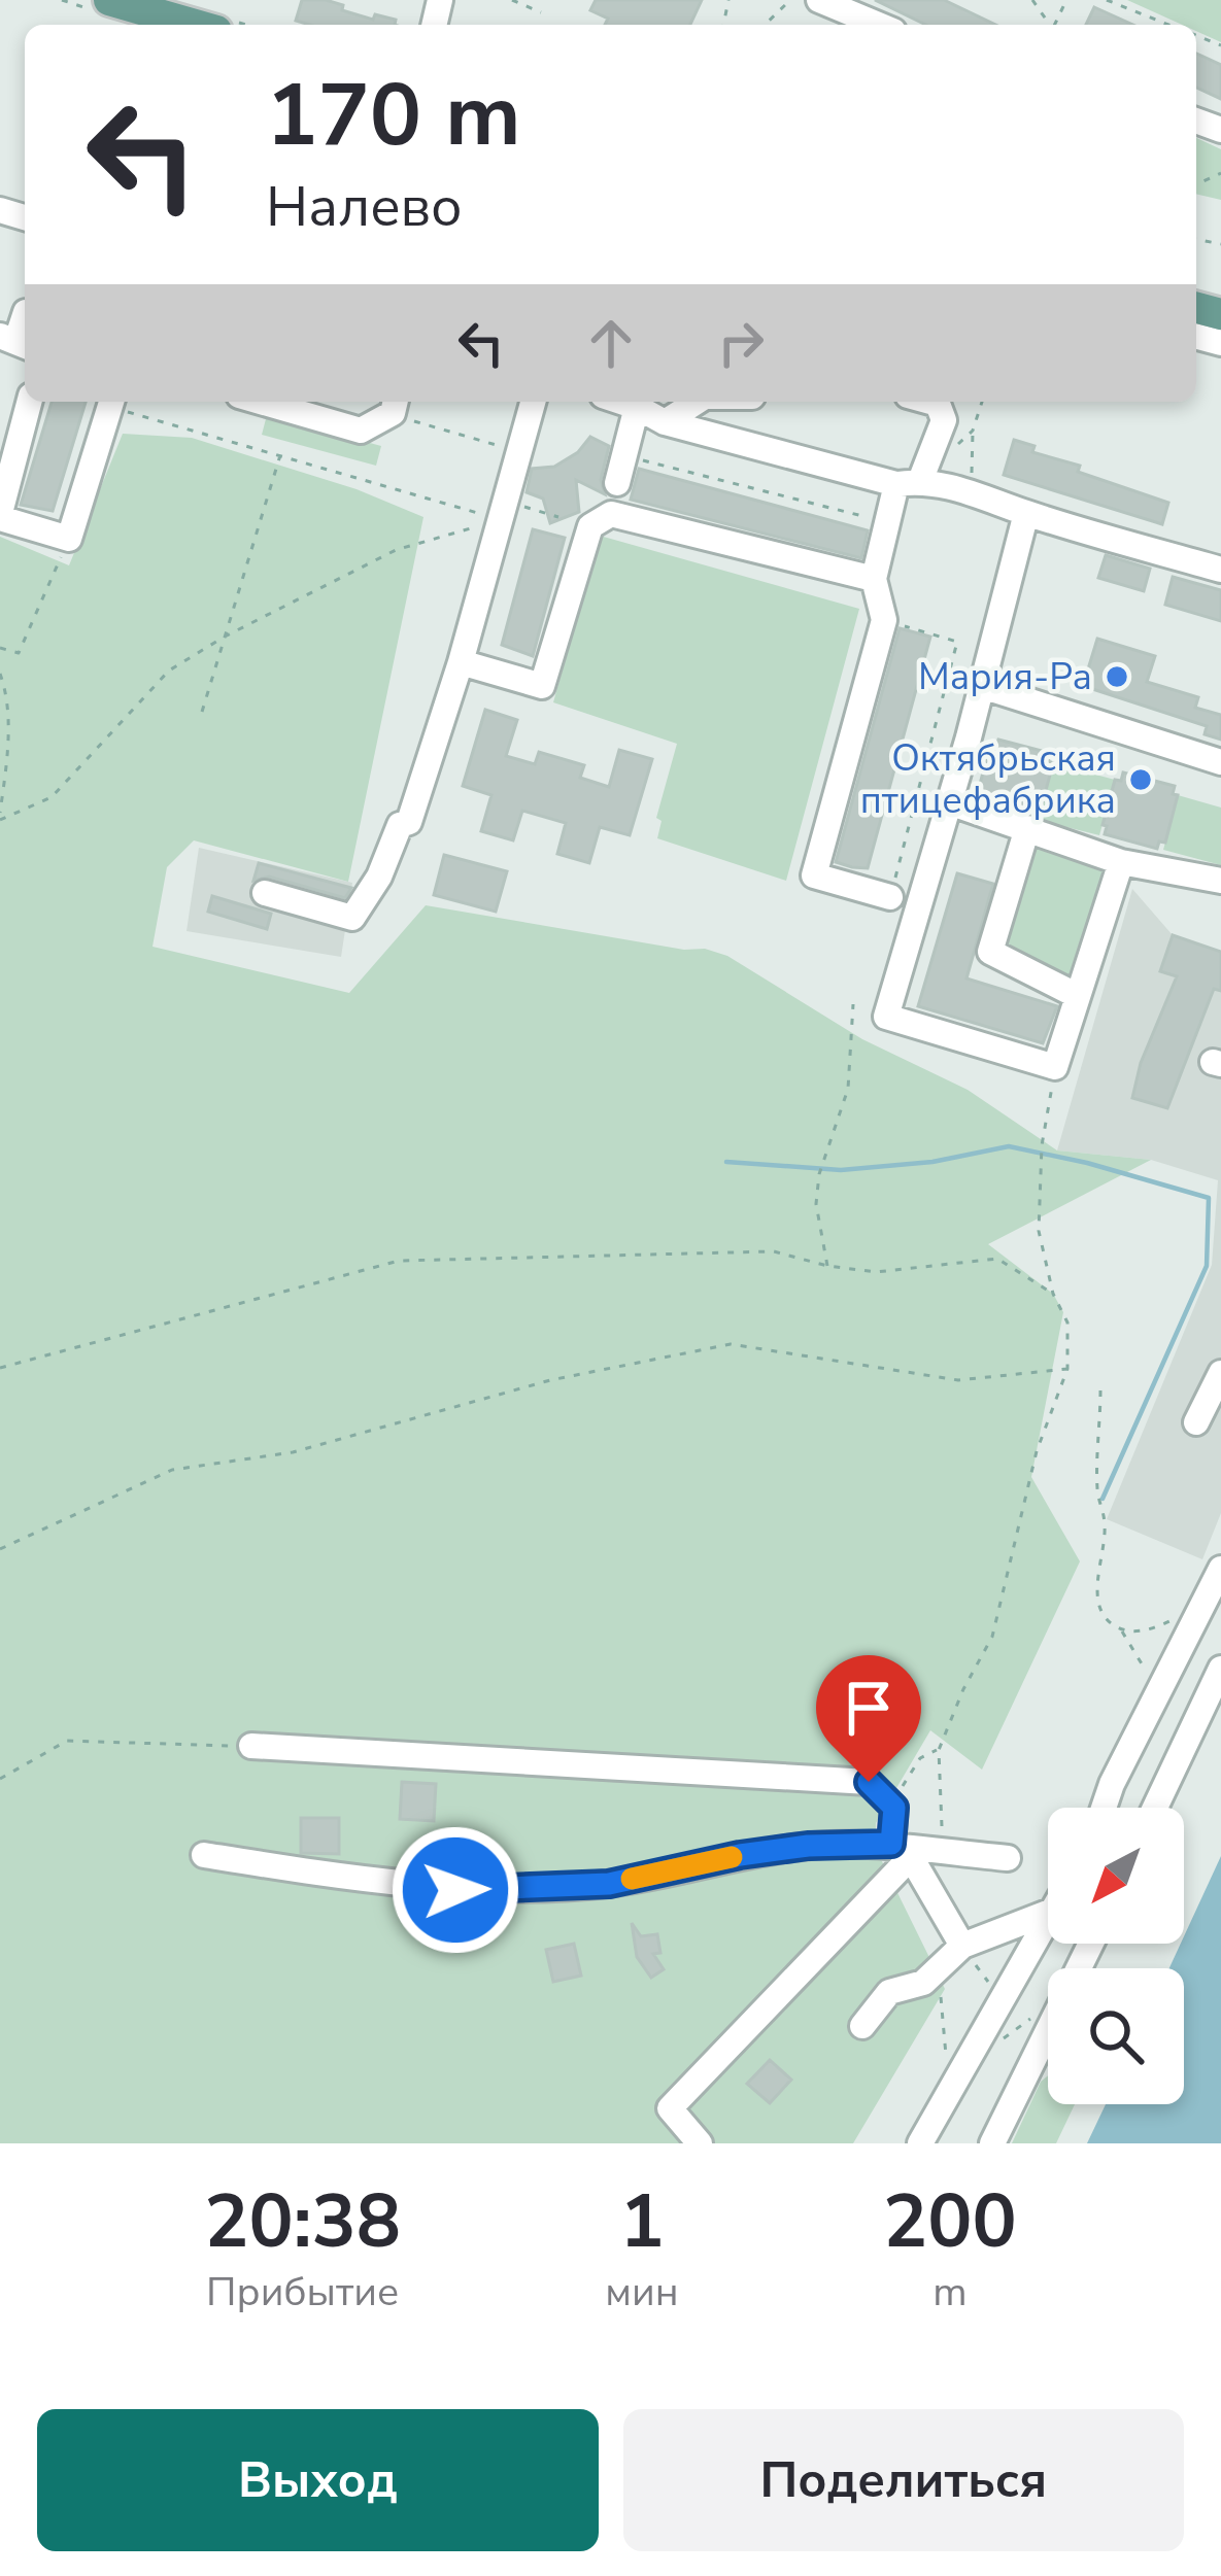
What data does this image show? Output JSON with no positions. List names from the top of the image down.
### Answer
{
  "places": ["Мария-Ра", "Октябрьская птицефабрика"],
  "north": "bottom left",
  "page": {
    "turn": ["170 m", "Налево"],
    "eta": [
      "20:38",
      "Прибытие",
      "1",
      "мин",
      "200",
      "m"
    ],
    "buttons": ["Выход", "Поделиться"]
  }
}
